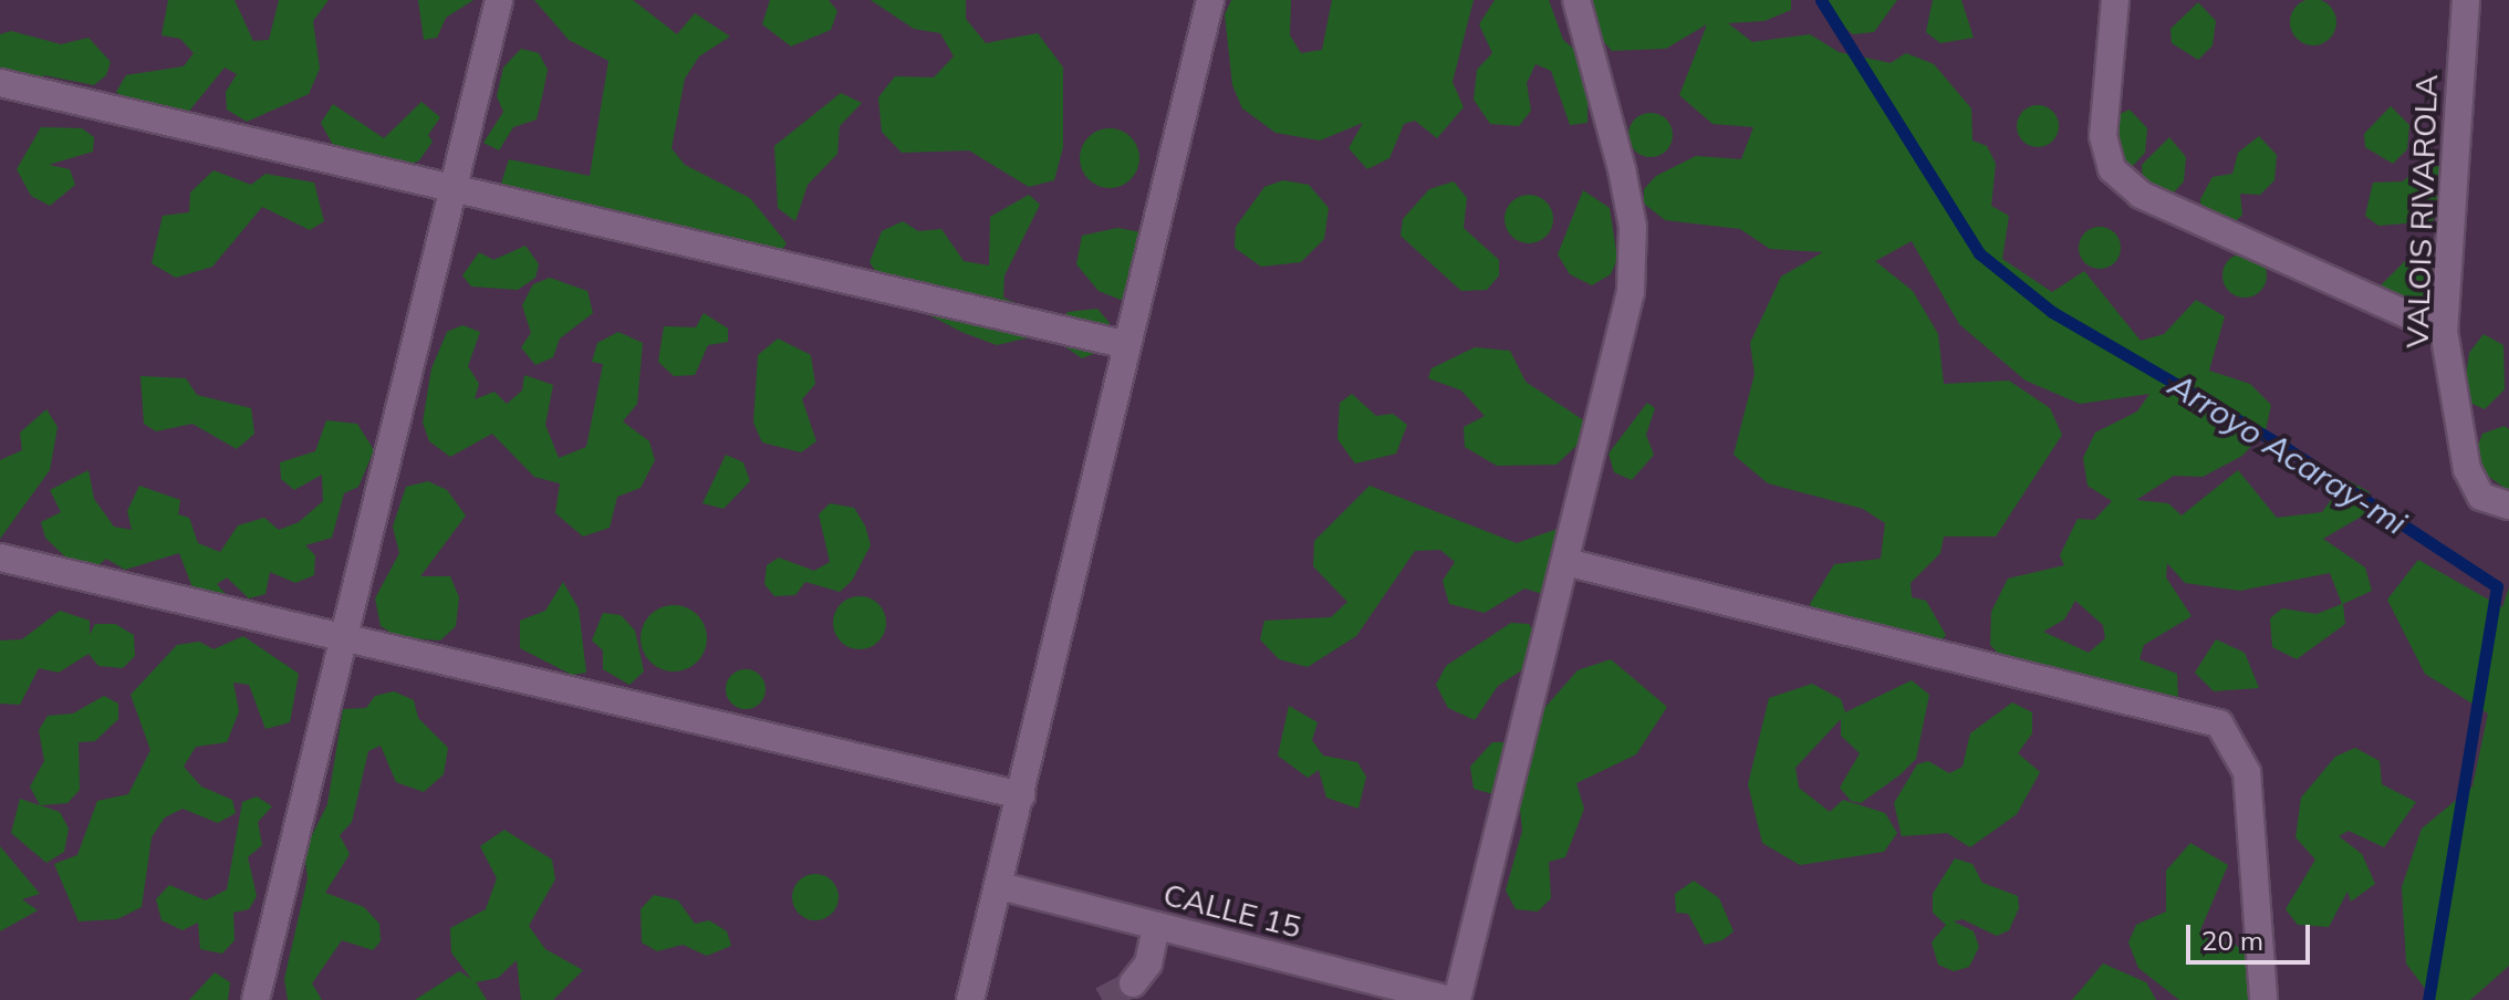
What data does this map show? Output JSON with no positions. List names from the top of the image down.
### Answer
{
  "streets": {
    "street": ["VALOIS RIVAROLA", "CALLE 15"]
  },
  "water": ["Arroyo Acaray-mi"],
  "scale_bar": "20 m"
}
